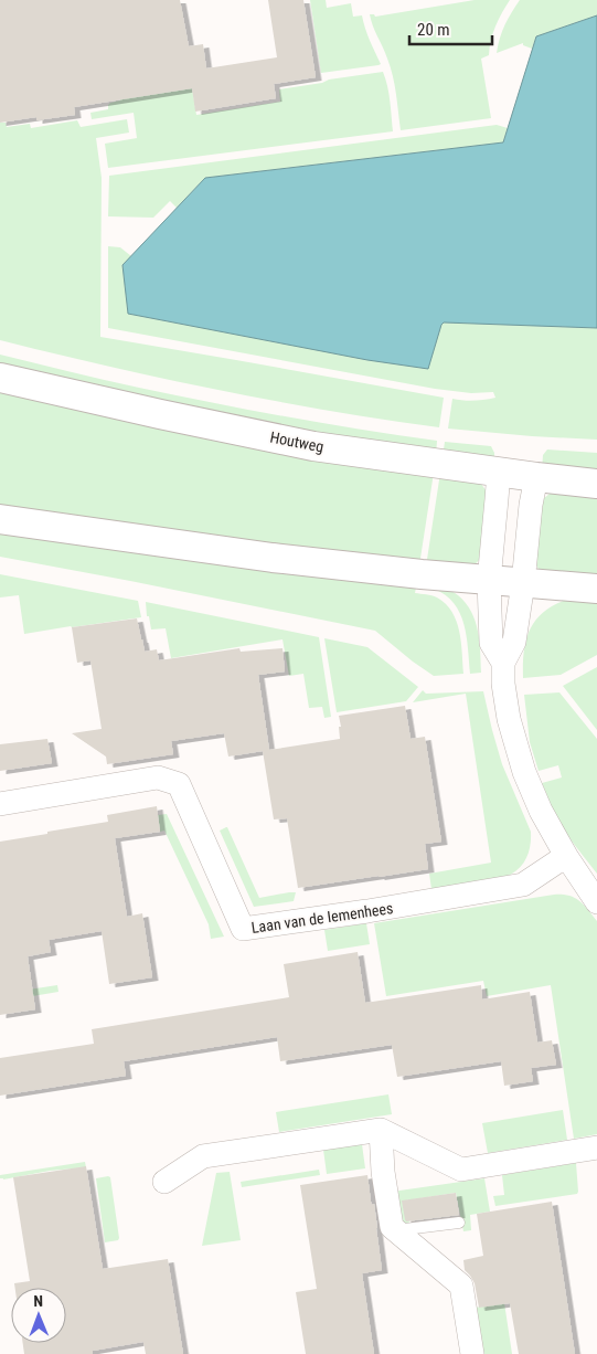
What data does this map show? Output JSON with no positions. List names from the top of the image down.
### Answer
{
  "streets": {
    "street": ["Houtweg", "Laan van de Iemenhees"]
  },
  "scale_bar": "20 m",
  "north": "top"
}
